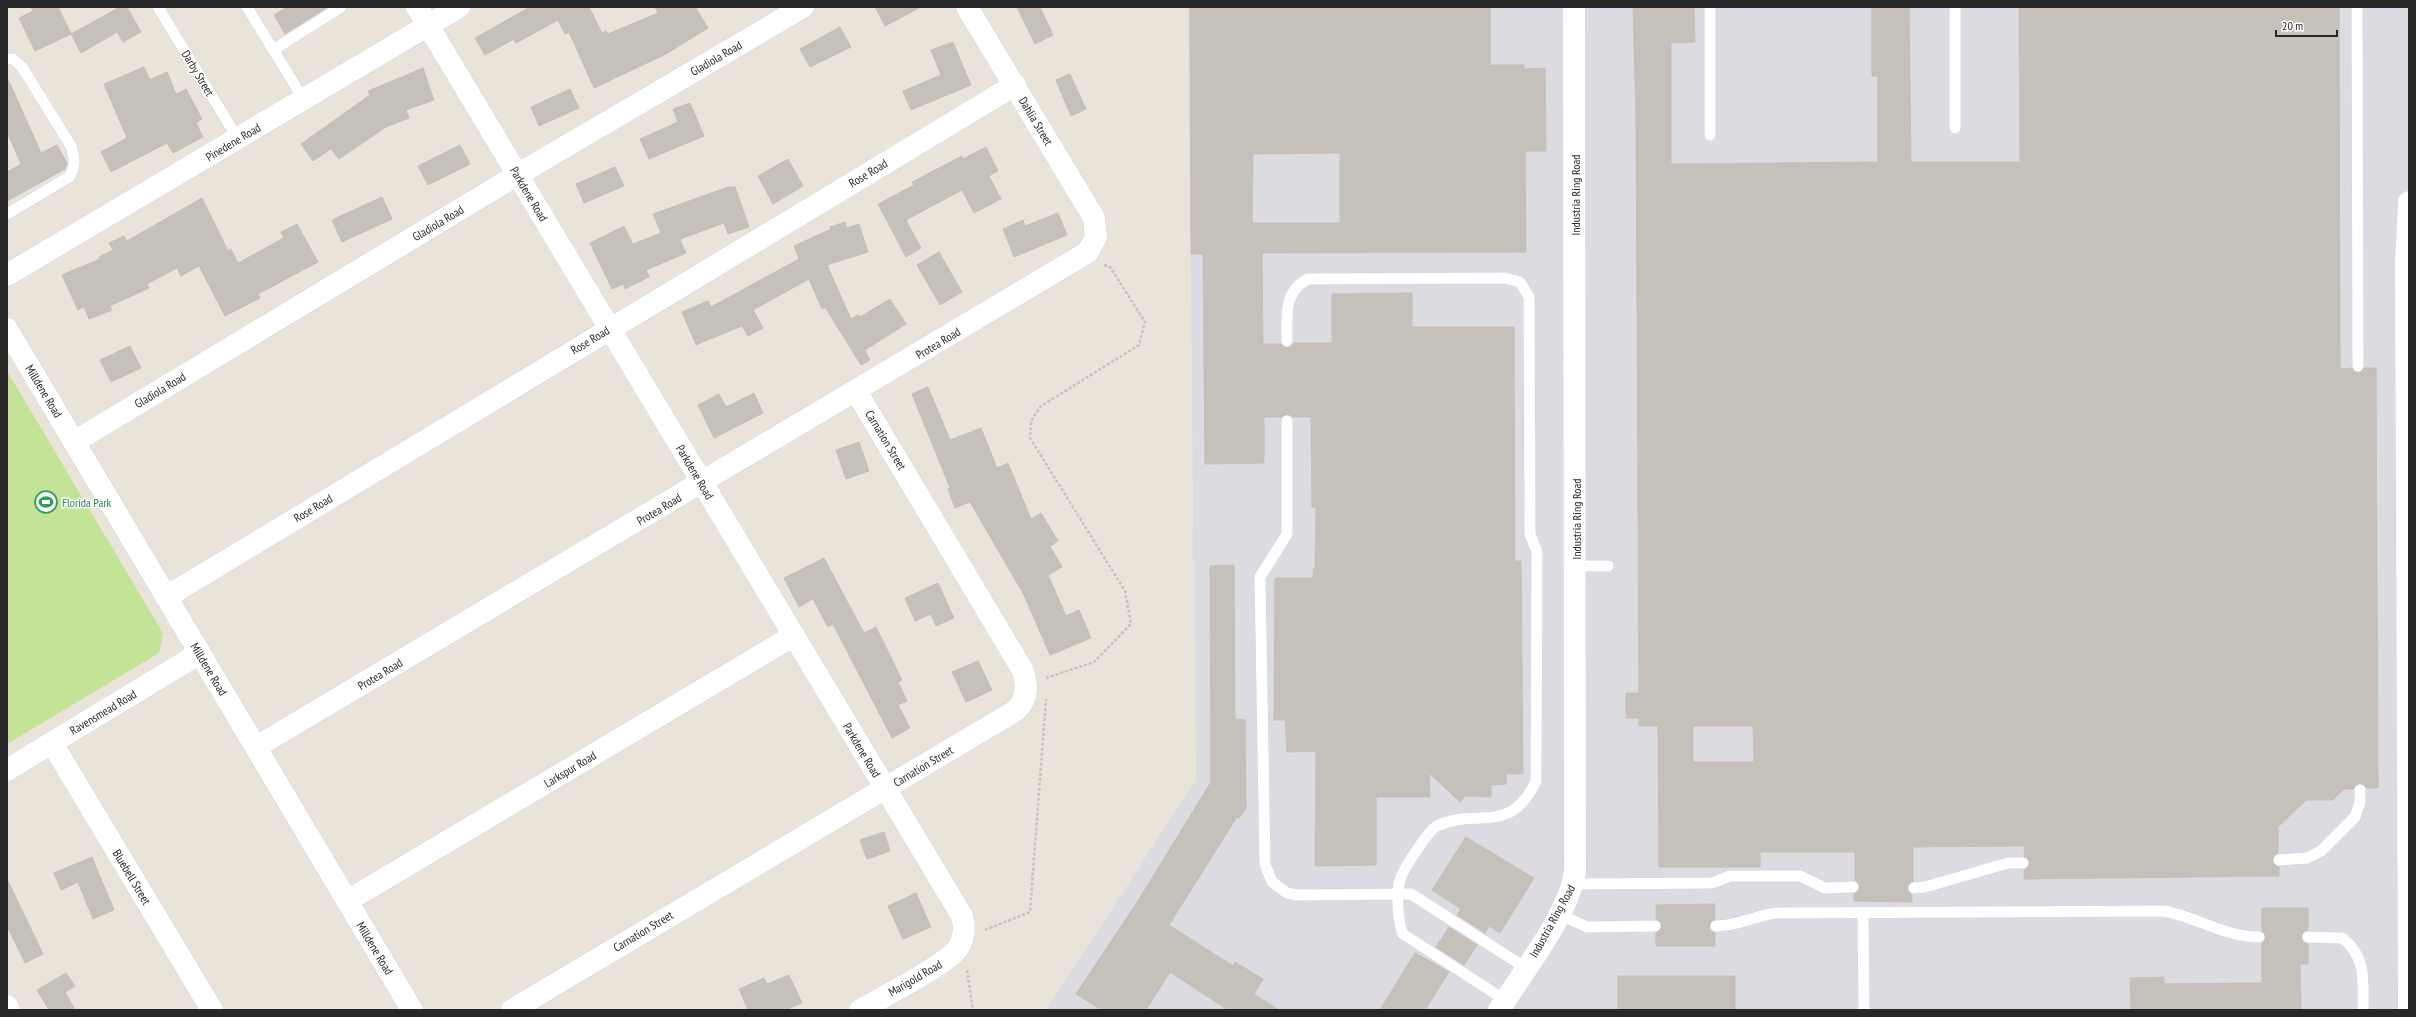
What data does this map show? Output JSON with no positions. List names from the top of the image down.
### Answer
{
  "streets": {
    "street": [
      "Gladiola Road",
      "Dahlia Street",
      "Pinedene Road",
      "Rose Road",
      "Parkdene Road",
      "Industria Ring Road",
      "Protea Road",
      "Milldene Road",
      "Carnation Street",
      "Ravensmead Road",
      "Larkspur Road",
      "Bluebell Street",
      "Marigold Road"
    ],
    "lane": ["Darby Street"]
  },
  "crossings": [
    ["Gladiola Road", "Parkdene Road"],
    ["Gladiola Road", "Milldene Road"],
    ["Darby Street", "Pinedene Road"],
    ["Dahlia Street", "Rose Road"],
    ["Dahlia Street", "Protea Road"],
    ["Pinedene Road", "Parkdene Road"],
    ["Rose Road", "Parkdene Road"],
    ["Rose Road", "Milldene Road"],
    ["Parkdene Road", "Protea Road"],
    ["Parkdene Road", "Carnation Street"],
    ["Parkdene Road", "Larkspur Road"],
    ["Parkdene Road", "Marigold Road"],
    ["Protea Road", "Milldene Road"],
    ["Protea Road", "Carnation Street"],
    ["Milldene Road", "Ravensmead Road"],
    ["Milldene Road", "Larkspur Road"],
    ["Ravensmead Road", "Bluebell Street"]
  ],
  "places": {
    "sports": ["Florida Park"]
  },
  "scale_bar": "20 m"
}
